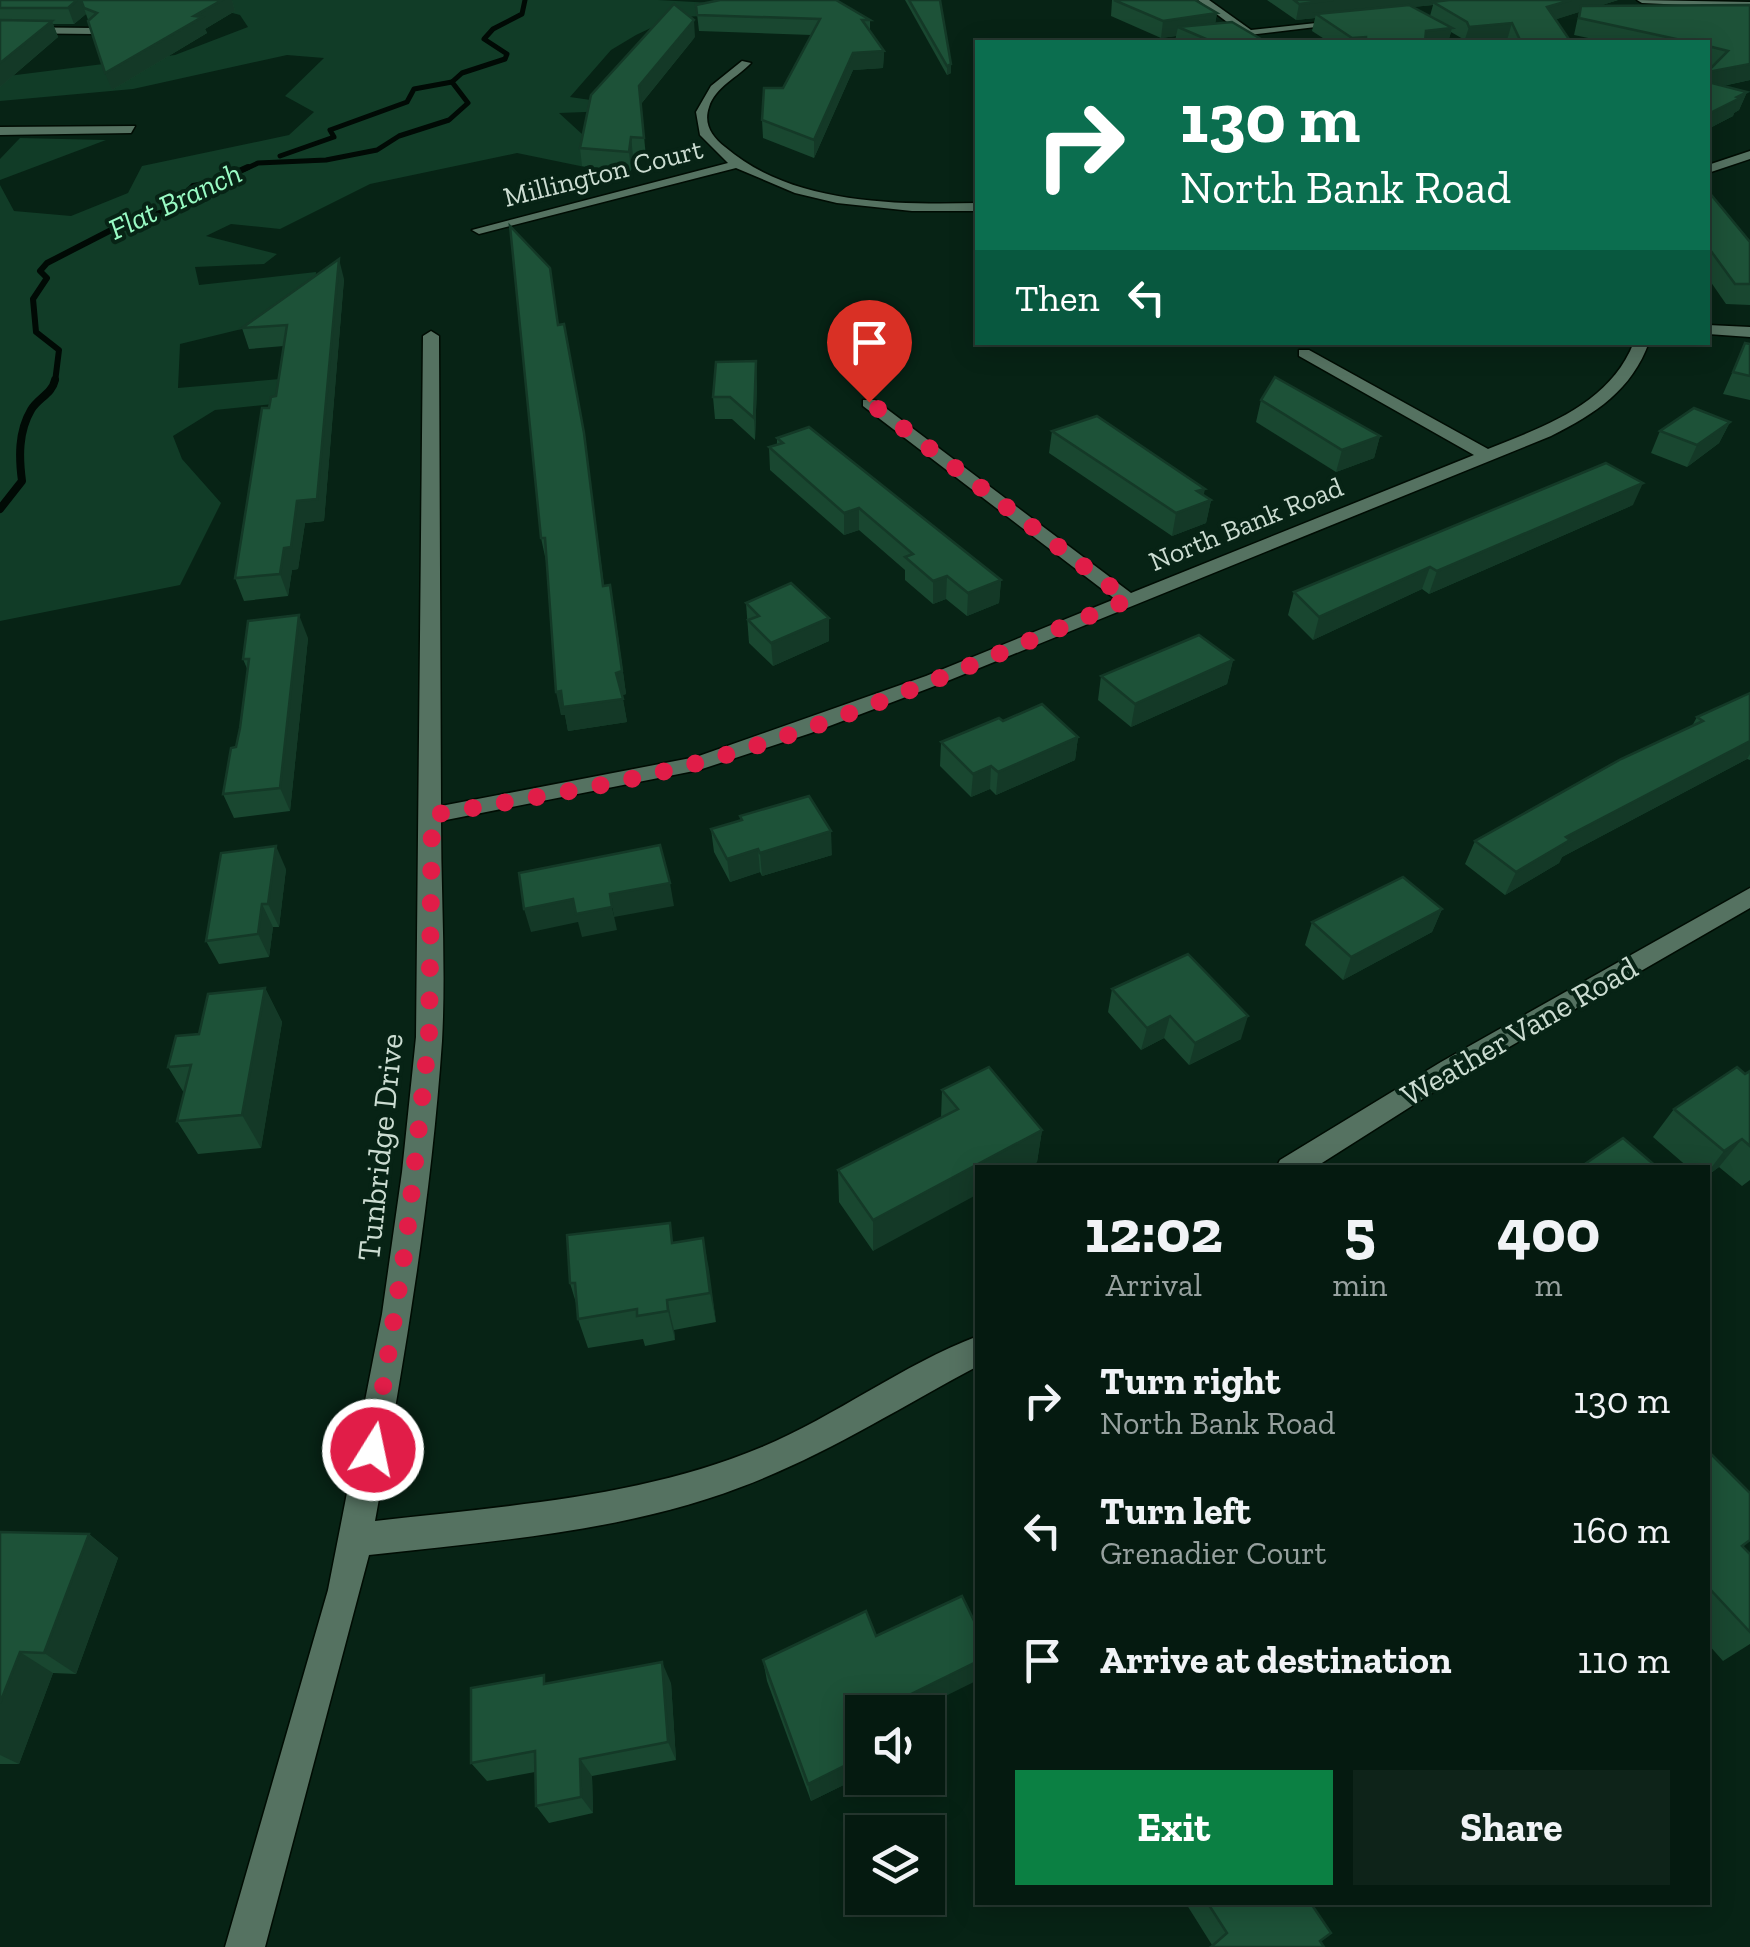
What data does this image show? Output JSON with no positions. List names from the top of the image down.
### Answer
{
  "streets": {
    "street": [
      "Millington Court",
      "North Bank Road",
      "Weather Vane Road",
      "Tunbridge Drive"
    ]
  },
  "crossings": [
    ["North Bank Road", "Tunbridge Drive"]
  ],
  "water": ["Flat Branch"],
  "page": {
    "turn": ["130 m", "North Bank Road"],
    "then": "Then",
    "eta": [
      "12:02",
      "Arrival",
      "5",
      "min",
      "400",
      "m"
    ],
    "list": [
      {
        "name": "Turn right",
        "note": "North Bank Road",
        "value": "130 m"
      },
      {
        "name": "Turn left",
        "note": "Grenadier Court",
        "value": "160 m"
      },
      {
        "name": "Arrive at destination",
        "value": "110 m"
      }
    ],
    "buttons": ["Exit", "Share"]
  }
}
